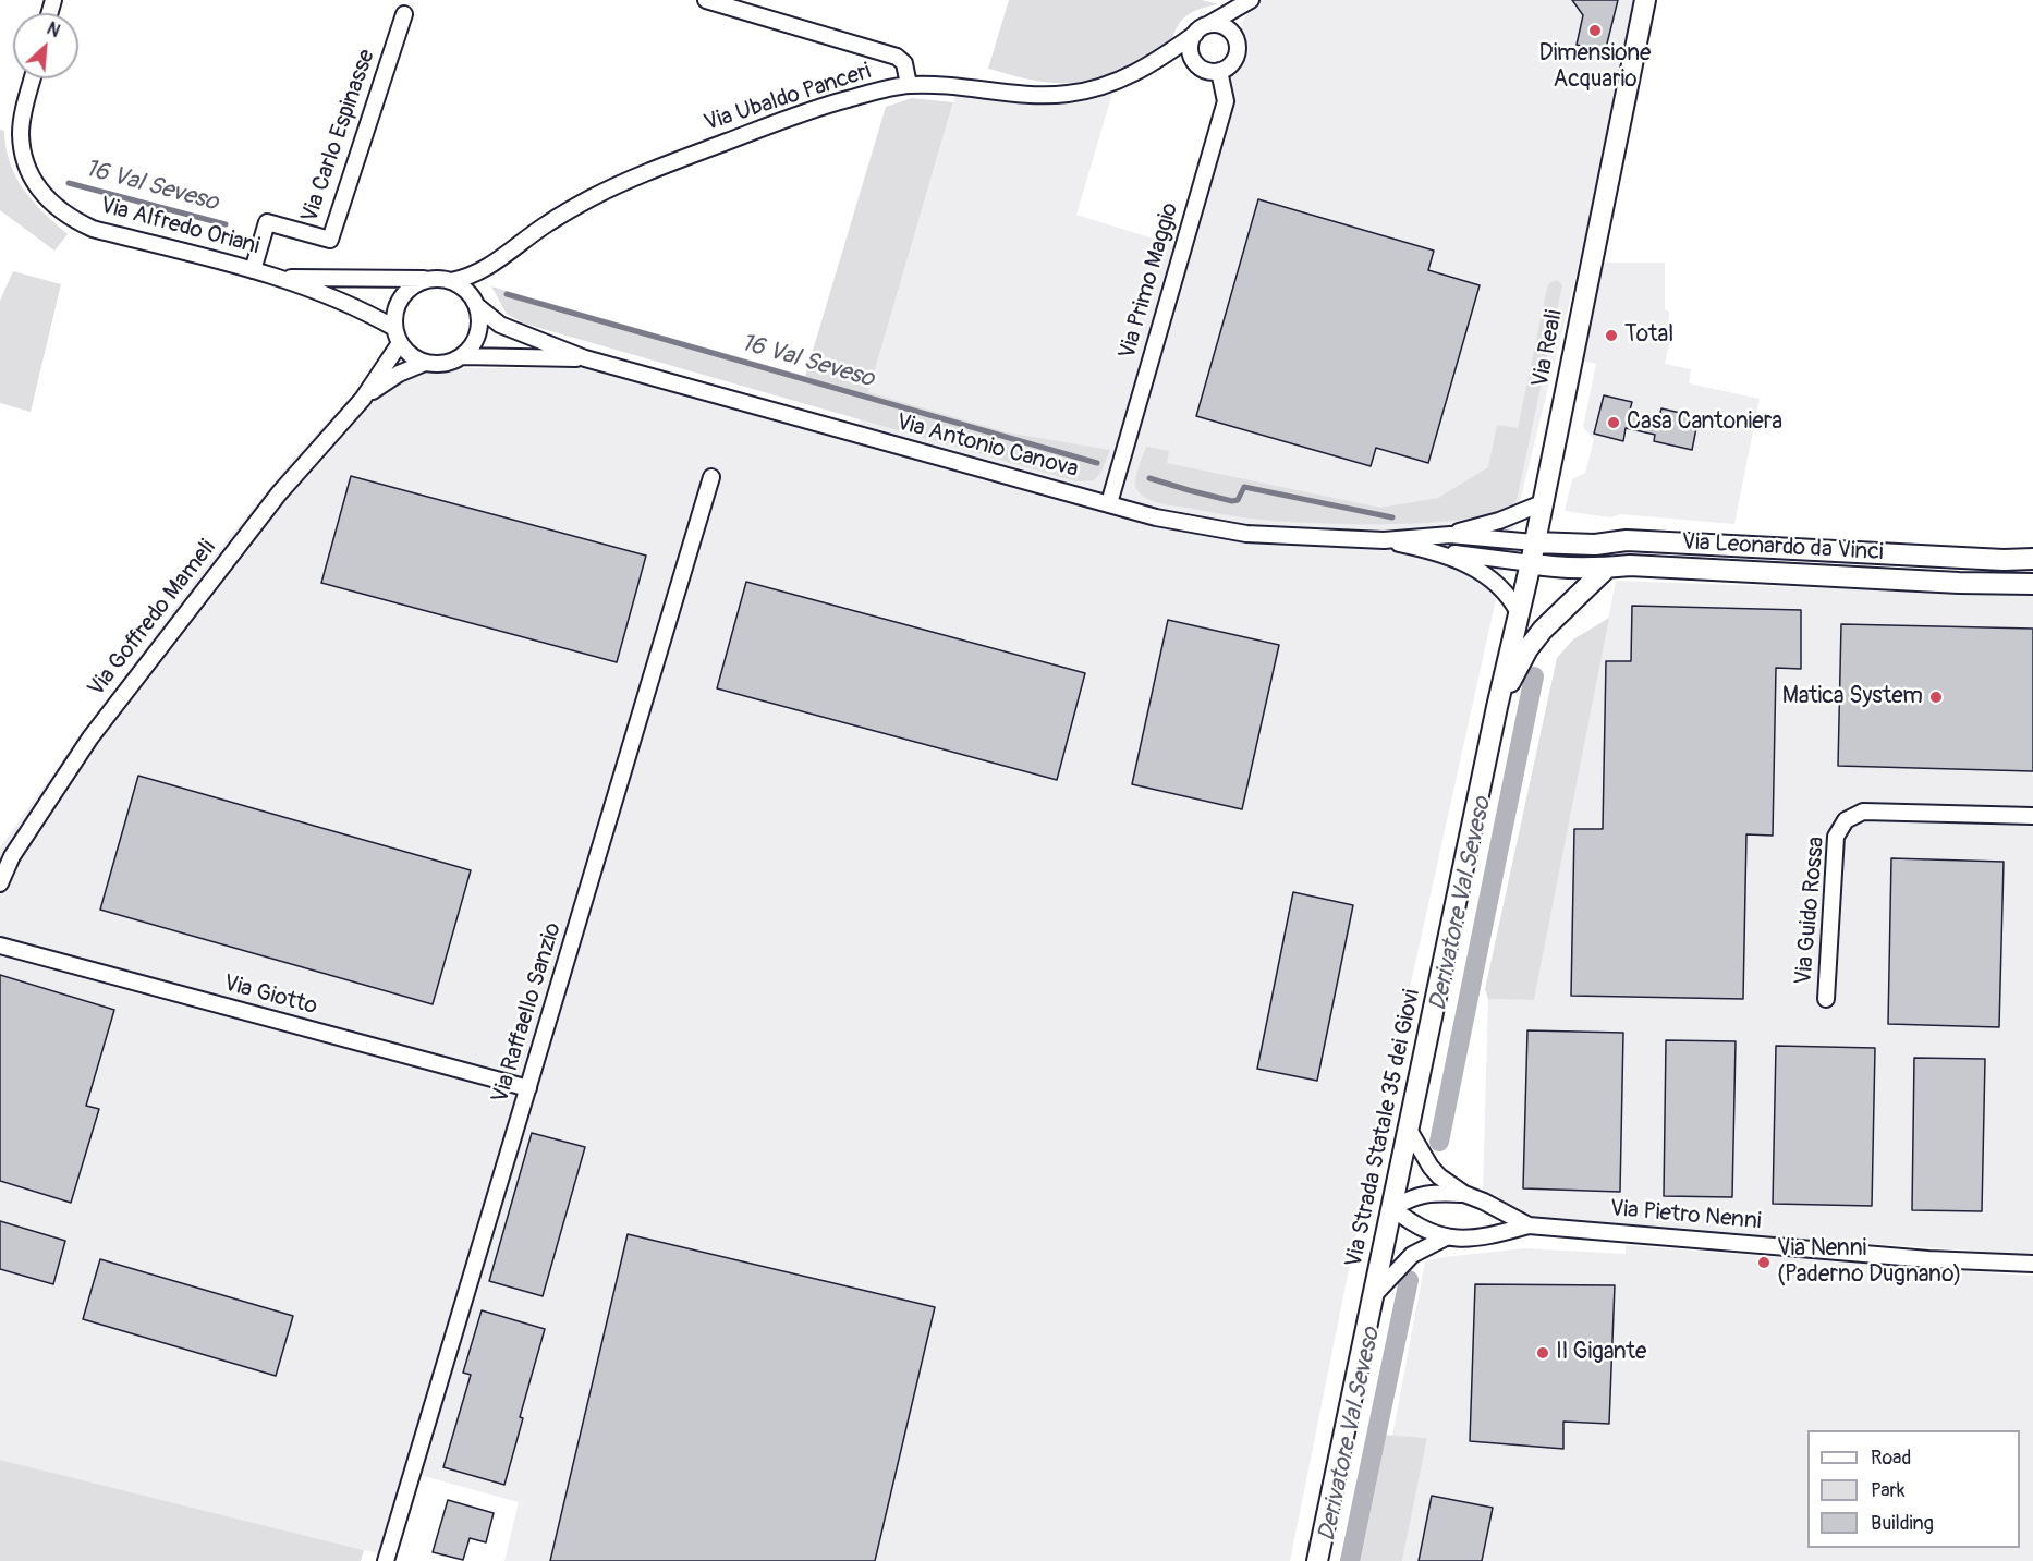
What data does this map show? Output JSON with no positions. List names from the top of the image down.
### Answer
{
  "streets": {
    "main road": ["Via Reali", "Via Leonardo da Vinci", "Via Strada Statale 35 dei Giovi"],
    "street": [
      "Via Ubaldo Panceri",
      "Via Carlo Espinasse",
      "Via Alfredo Oriani",
      "Via Primo Maggio",
      "Via Antonio Canova",
      "Via Goffredo Mameli",
      "Via Guido Rossa",
      "Via Giotto",
      "Via Raffaello Sanzio",
      "Via Pietro Nenni"
    ]
  },
  "crossings": [
    ["Via Ubaldo Panceri", "Via Primo Maggio"],
    ["Via Ubaldo Panceri", "Via Antonio Canova"],
    ["Via Carlo Espinasse", "Via Alfredo Oriani"],
    ["Via Primo Maggio", "Via Antonio Canova"],
    ["Via Reali", "Via Antonio Canova"],
    ["Via Reali", "Via Leonardo da Vinci"],
    ["Via Reali", "Via Strada Statale 35 dei Giovi"],
    ["Via Antonio Canova", "Via Leonardo da Vinci"],
    ["Via Giotto", "Via Raffaello Sanzio"],
    ["Via Strada Statale 35 dei Giovi", "Via Pietro Nenni"]
  ],
  "water": ["16 Val Seveso", "Derivatore Val Seveso"],
  "places": [
    "Dimensione Acquario",
    "Total",
    "Casa Cantoniera",
    "Matica System",
    "Via Nenni (Paderno Dugnano)",
    "Il Gigante"
  ],
  "legend": ["Road", "Park", "Building"],
  "north": "top right"
}
